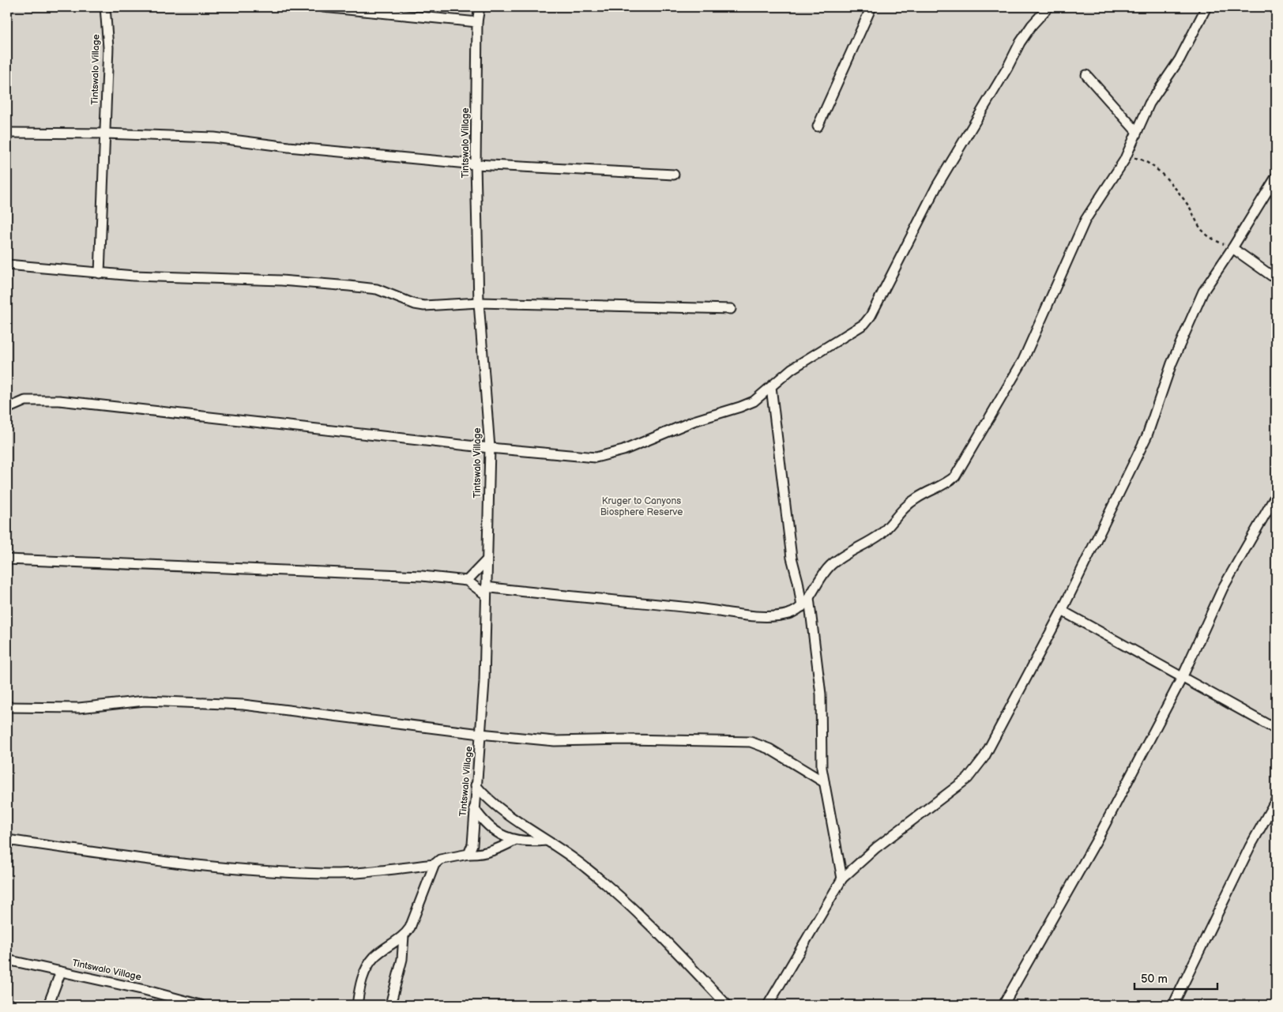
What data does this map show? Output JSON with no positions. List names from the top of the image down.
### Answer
{
  "streets": {
    "street": ["Tintswalo Village"]
  },
  "parks": ["Kruger to Canyons Biosphere Reserve"],
  "scale_bar": "50 m"
}
